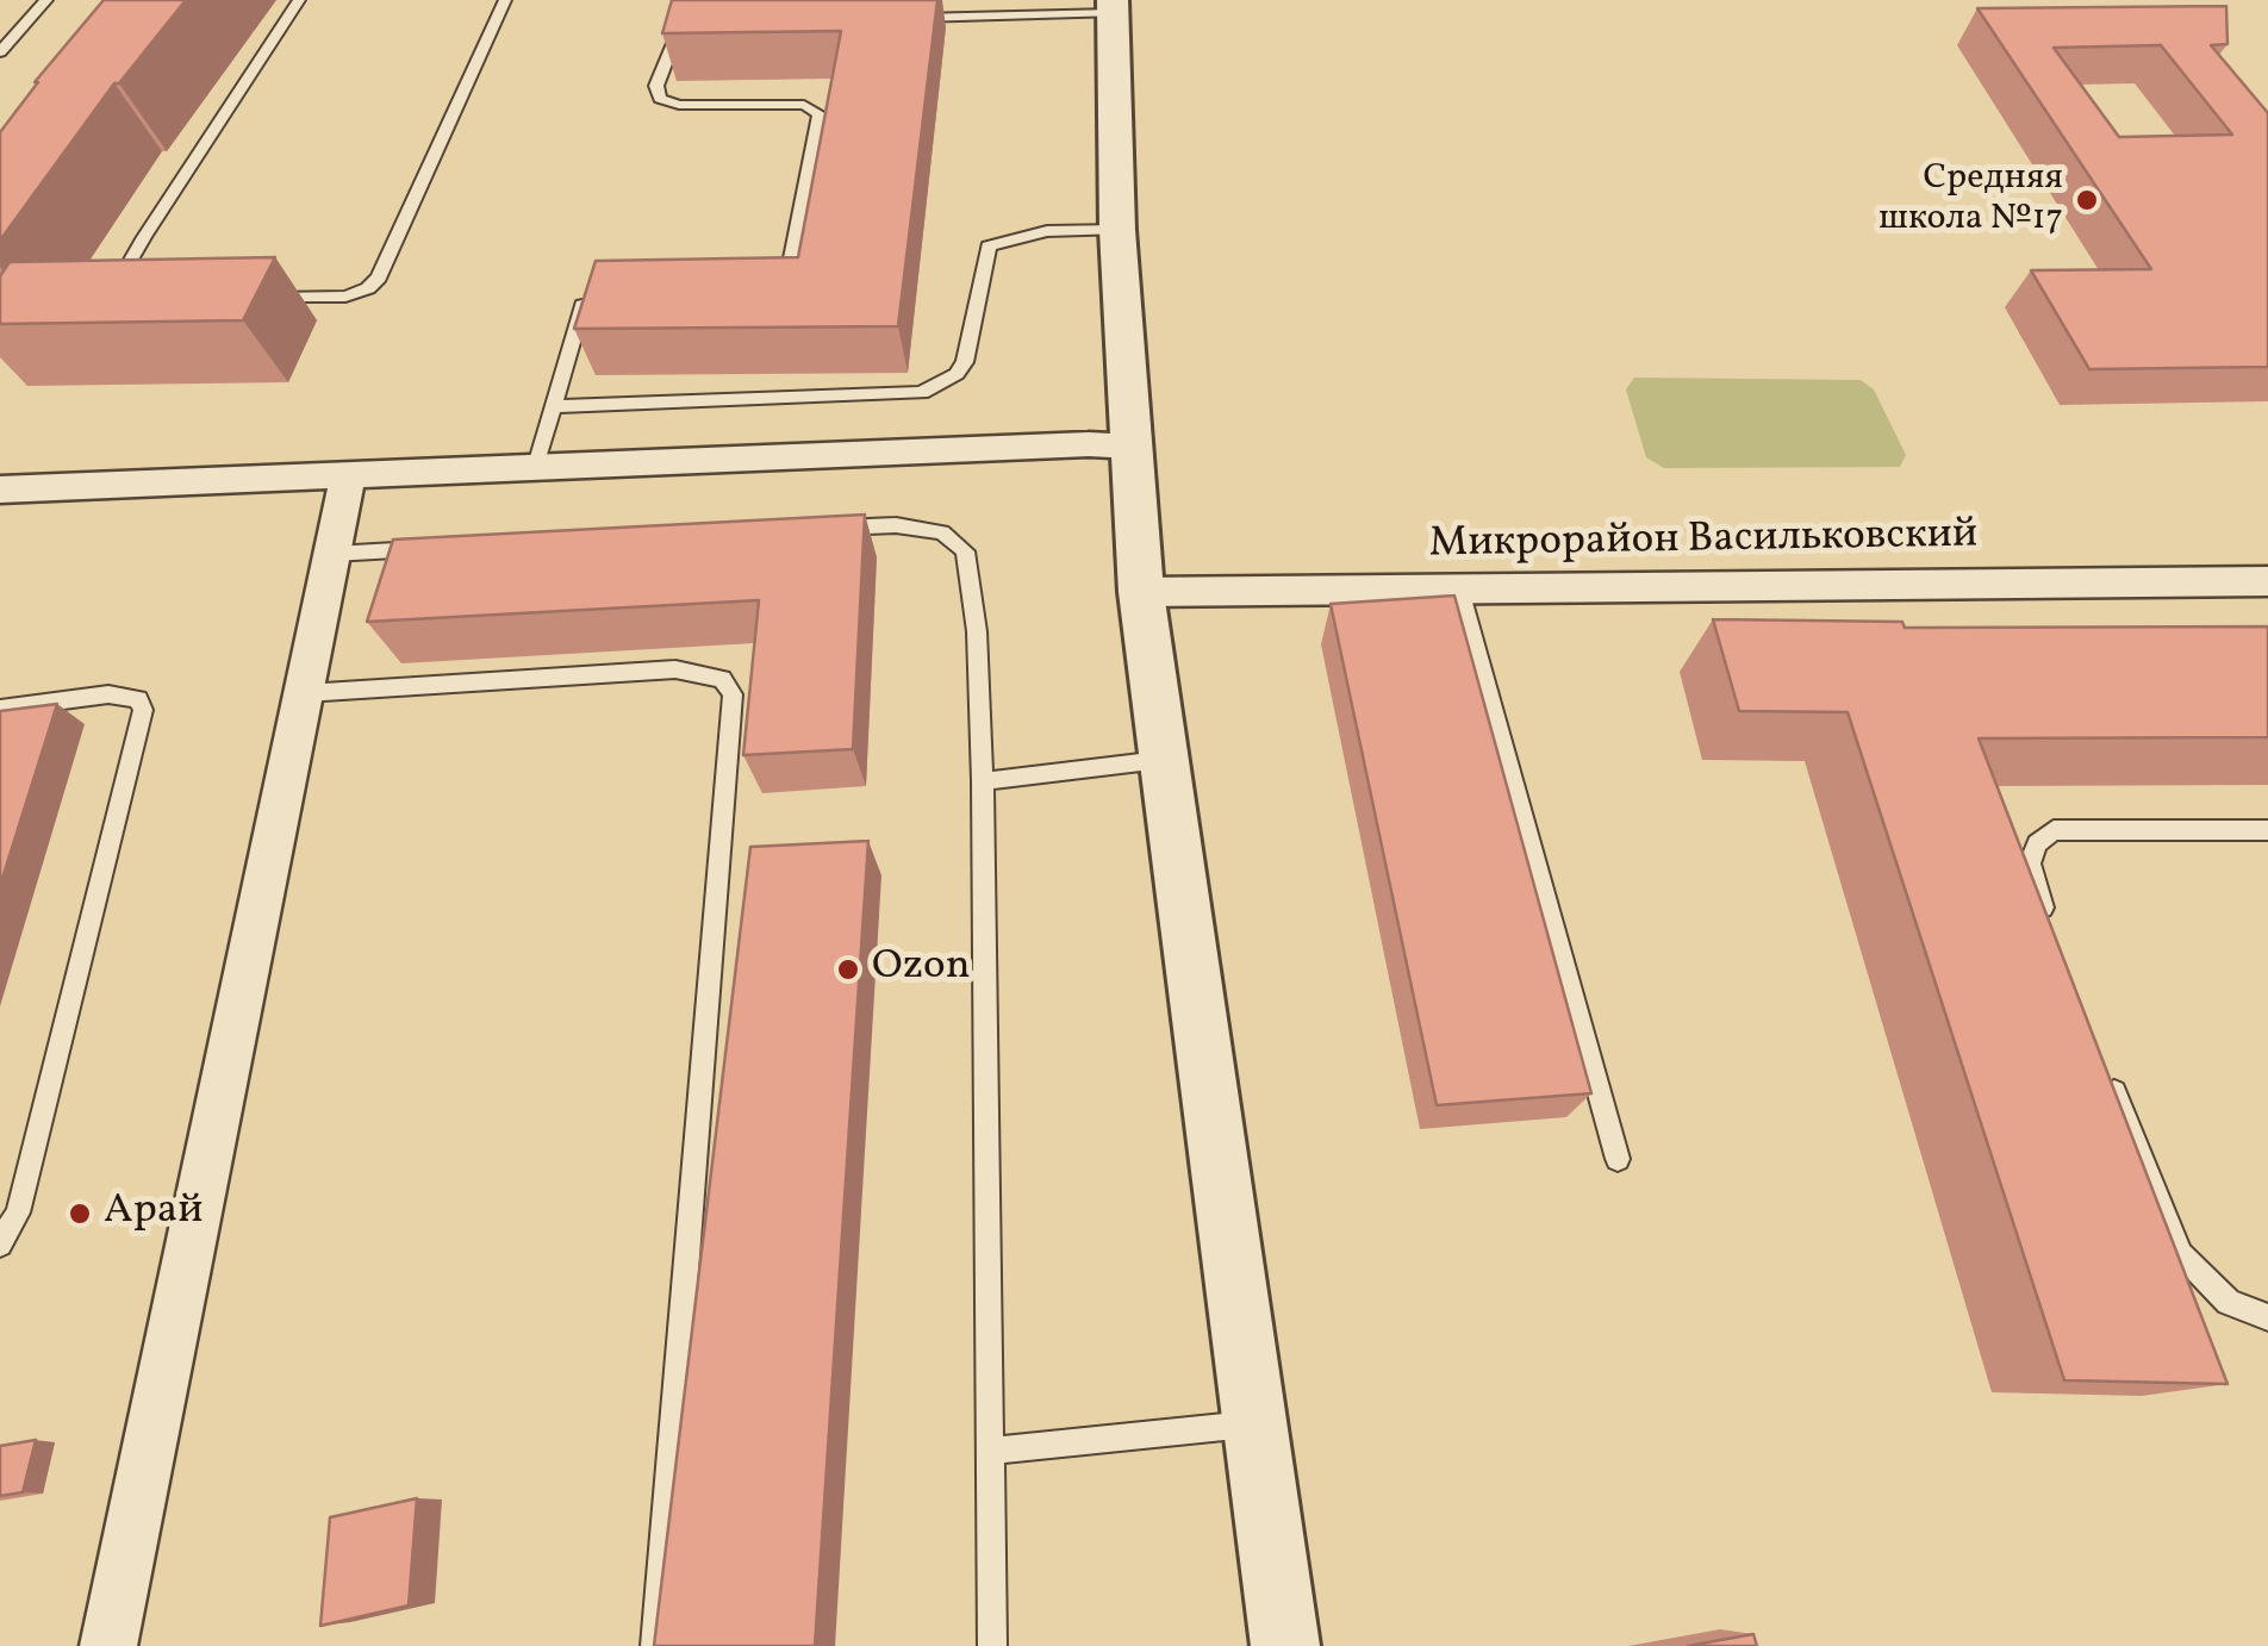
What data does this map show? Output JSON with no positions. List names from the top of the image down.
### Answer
{
  "streets": {
    "street": ["Микрорайон Васильковский"]
  },
  "places": ["Средняя школа №17", "Ozon", "Арай"]
}
